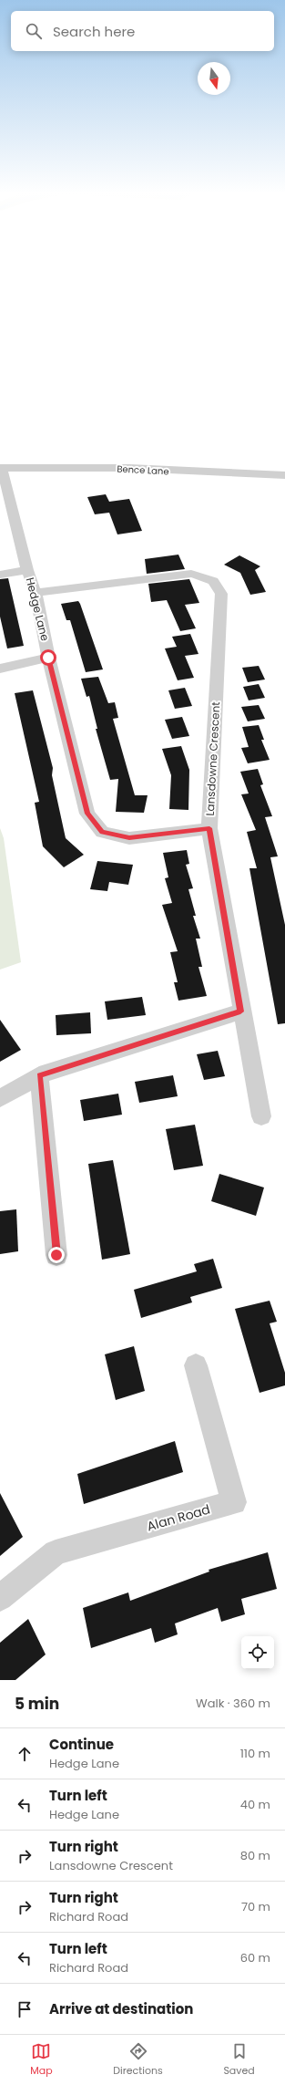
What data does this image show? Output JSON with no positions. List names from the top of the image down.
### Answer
{
  "streets": {
    "street": [
      "Bence Lane",
      "Hedge Lane",
      "Lansdowne Crescent",
      "Alan Road"
    ]
  },
  "crossings": [
    ["Bence Lane", "Hedge Lane"],
    ["Hedge Lane", "Lansdowne Crescent"]
  ],
  "north": "bottom",
  "page": {
    "search": "Search here",
    "heading": ["5 min", "Walk · 360 m"],
    "list": [
      ["Continue", "Hedge Lane", "110 m"],
      ["Turn left", "Hedge Lane", "40 m"],
      ["Turn right", "Lansdowne Crescent", "80 m"],
      ["Turn right", "Richard Road", "70 m"],
      ["Turn left", "Richard Road", "60 m"],
      "Arrive at destination"
    ],
    "nav": ["Map", "Directions", "Saved"]
  }
}
